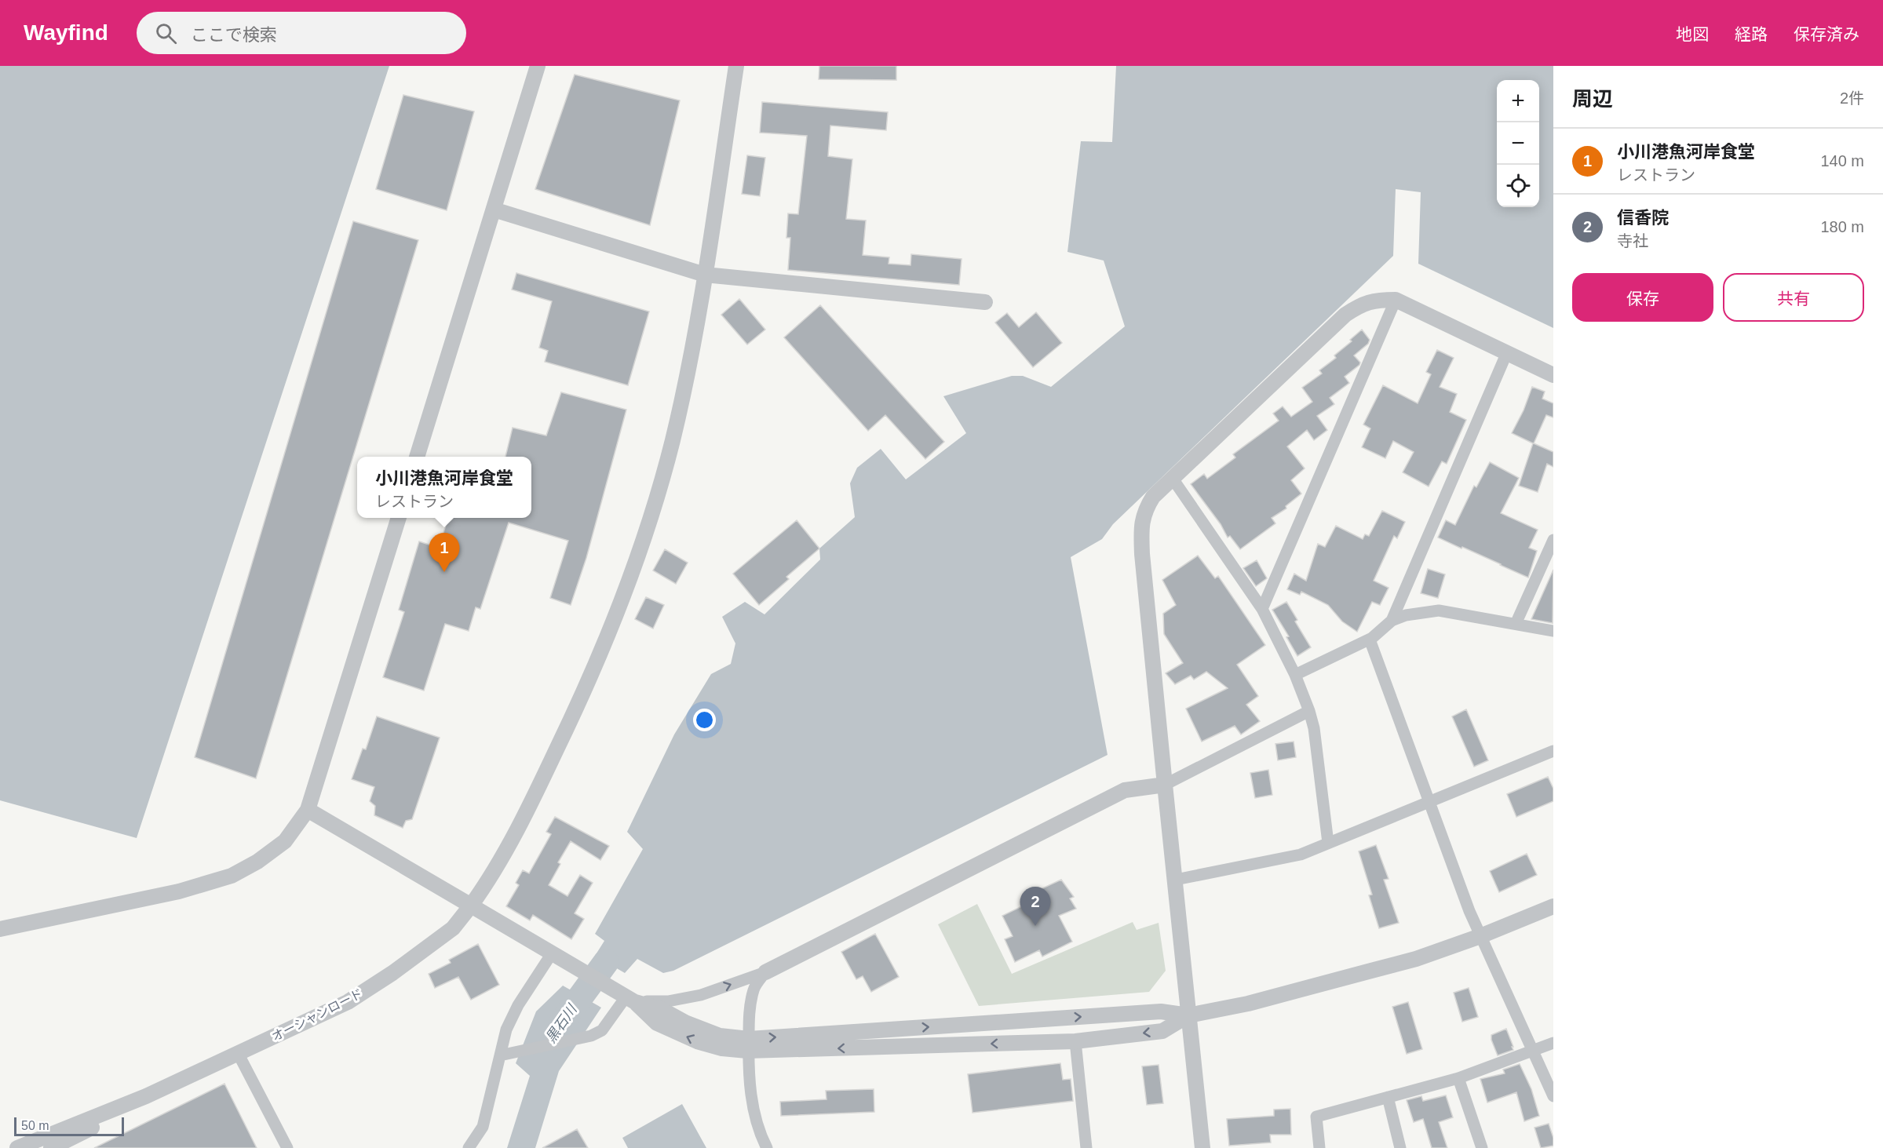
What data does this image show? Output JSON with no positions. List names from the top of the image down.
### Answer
{
  "streets": {
    "street": ["オーシャンロード"]
  },
  "water": ["黒石川"],
  "scale_bar": "50 m",
  "page": {
    "header": "Wayfind",
    "search": "ここで検索",
    "nav": ["地図", "経路", "保存済み"],
    "heading": ["周辺", "2件"],
    "map_buttons": ["+", "−"],
    "list": [
      {
        "mark": "1",
        "name": "小川港魚河岸食堂",
        "note": "レストラン",
        "value": "140 m"
      },
      {
        "mark": "2",
        "name": "信香院",
        "note": "寺社",
        "value": "180 m"
      }
    ],
    "buttons": ["保存", "共有"],
    "popup": ["小川港魚河岸食堂", "レストラン"],
    "pins": ["1", "2"],
    "scale": "50 m"
  }
}
